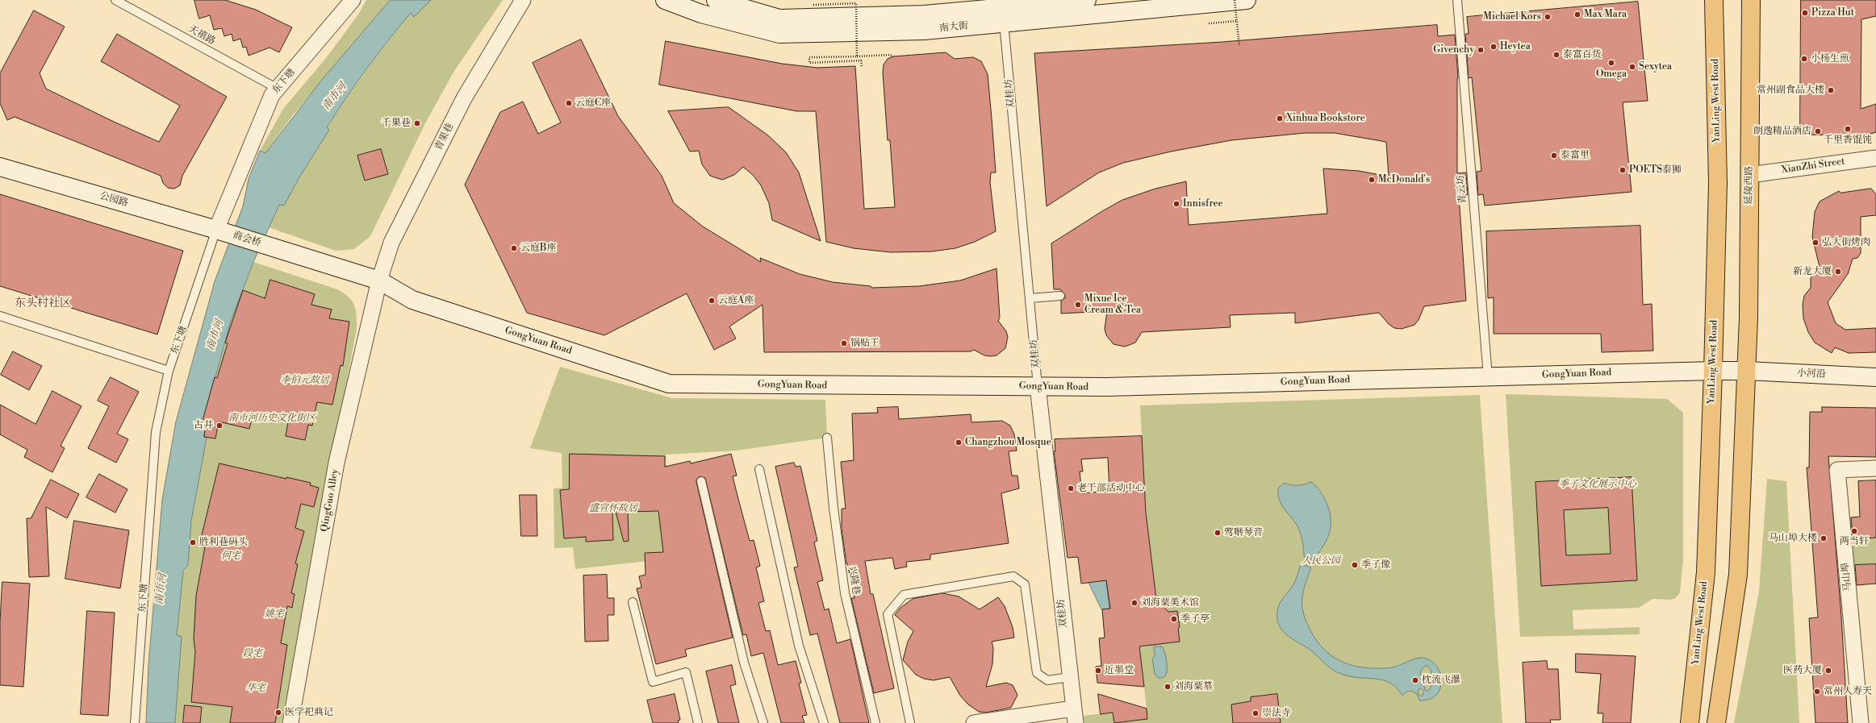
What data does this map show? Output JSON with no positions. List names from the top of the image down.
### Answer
{
  "streets": {
    "main road": ["YanLing West Road", "延陵西路"],
    "street": [
      "南大街",
      "东下塘",
      "双桂坊",
      "青果巷",
      "XianZhi Street",
      "公园路",
      "商会桥",
      "GongYuan Road",
      "小河沿",
      "QingGuo Alley",
      "马山埠"
    ],
    "lane": ["天禧路", "青云坊", "兴隆巷"]
  },
  "crossings": [
    ["南大街", "双桂坊"],
    ["天禧路", "东下塘"],
    ["东下塘", "公园路"],
    ["东下塘", "商会桥"],
    ["双桂坊", "GongYuan Road"],
    ["YanLing West Road", "GongYuan Road"],
    ["青果巷", "商会桥"],
    ["青果巷", "GongYuan Road"],
    ["青果巷", "QingGuo Alley"],
    ["XianZhi Street", "延陵西路"],
    ["延陵西路", "GongYuan Road"],
    ["延陵西路", "小河沿"],
    ["青云坊", "GongYuan Road"],
    ["公园路", "商会桥"],
    ["商会桥", "GongYuan Road"],
    ["商会桥", "QingGuo Alley"],
    ["GongYuan Road", "小河沿"],
    ["GongYuan Road", "QingGuo Alley"]
  ],
  "districts": ["东头村社区"],
  "water": ["南市河"],
  "parks": [
    "李伯元故居",
    "南市河历史文化街区",
    "季子文化展示中心",
    "盛宣怀故居",
    "何宅",
    "人民公园",
    "姚宅",
    "段宅",
    "华宅"
  ],
  "places": [
    "Pizza Hut",
    "Max Mara",
    "Michael Kors",
    "Heytea",
    "Givenchy",
    "泰富百货",
    "小杨生煎",
    "Omega",
    "Sexytea",
    "常州副食品大楼",
    "云庭C座",
    "Xinhua Bookstore",
    "千果巷",
    "千里香馄饨",
    "朗逸精品酒店",
    "泰富里",
    "POETS泰狮",
    "McDonald's",
    "Innisfree",
    "弘大街烤肉",
    "云庭B座",
    "新龙大厦",
    "云庭A座",
    "Mixue Ice Cream & Tea",
    "锅贴王",
    "古井",
    "Changzhou Mosque",
    "老干部活动中心",
    "两当轩",
    "莺啭琴音",
    "马山埠大楼",
    "胜利巷码头",
    "季子像",
    "刘海粟美术馆",
    "季子亭",
    "近墨堂",
    "医药大厦",
    "枕流飞瀑",
    "刘海粟墓",
    "常州人寿天",
    "医学祀典记",
    "崇法寺"
  ]
}
